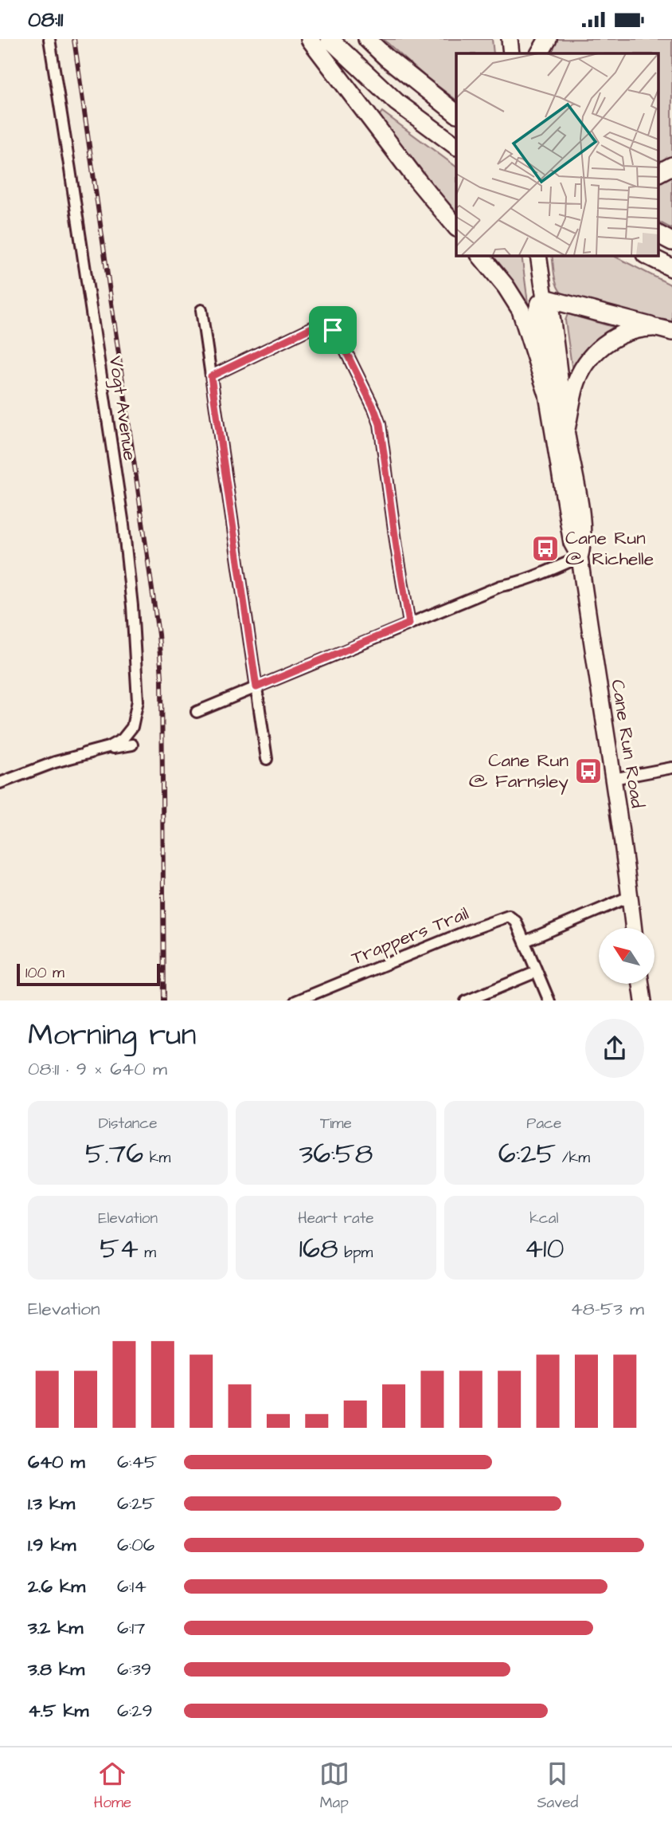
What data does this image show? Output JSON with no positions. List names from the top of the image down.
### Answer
{
  "streets": {
    "highway": ["Cane Run Road"],
    "street": ["Vogt Avenue", "Trappers Trail"]
  },
  "places": {
    "bus stop": ["Cane Run @ Richelle", "Cane Run @ Farnsley"]
  },
  "scale_bar": "100 m",
  "north": "top left",
  "page": {
    "status": "08:11",
    "scale": "100 m",
    "heading": ["Morning run", "08:11 · 9 × 640 m"],
    "stats": [
      ["Distance", "5.76 km"],
      ["Time", "36:58"],
      ["Pace", "6:25 /km"],
      ["Elevation", "54 m"],
      ["Heart rate", "168 bpm"],
      ["kcal", "410"]
    ],
    "chart": ["Elevation", "48–53 m"],
    "list": [
      {
        "name": "640 m",
        "note": "6:45"
      },
      {
        "name": "1.3 km",
        "note": "6:25"
      },
      {
        "name": "1.9 km",
        "note": "6:06"
      },
      {
        "name": "2.6 km",
        "note": "6:14"
      },
      {
        "name": "3.2 km",
        "note": "6:17"
      },
      {
        "name": "3.8 km",
        "note": "6:39"
      },
      {
        "name": "4.5 km",
        "note": "6:29"
      }
    ],
    "tabs": ["Home", "Map", "Saved"]
  }
}
